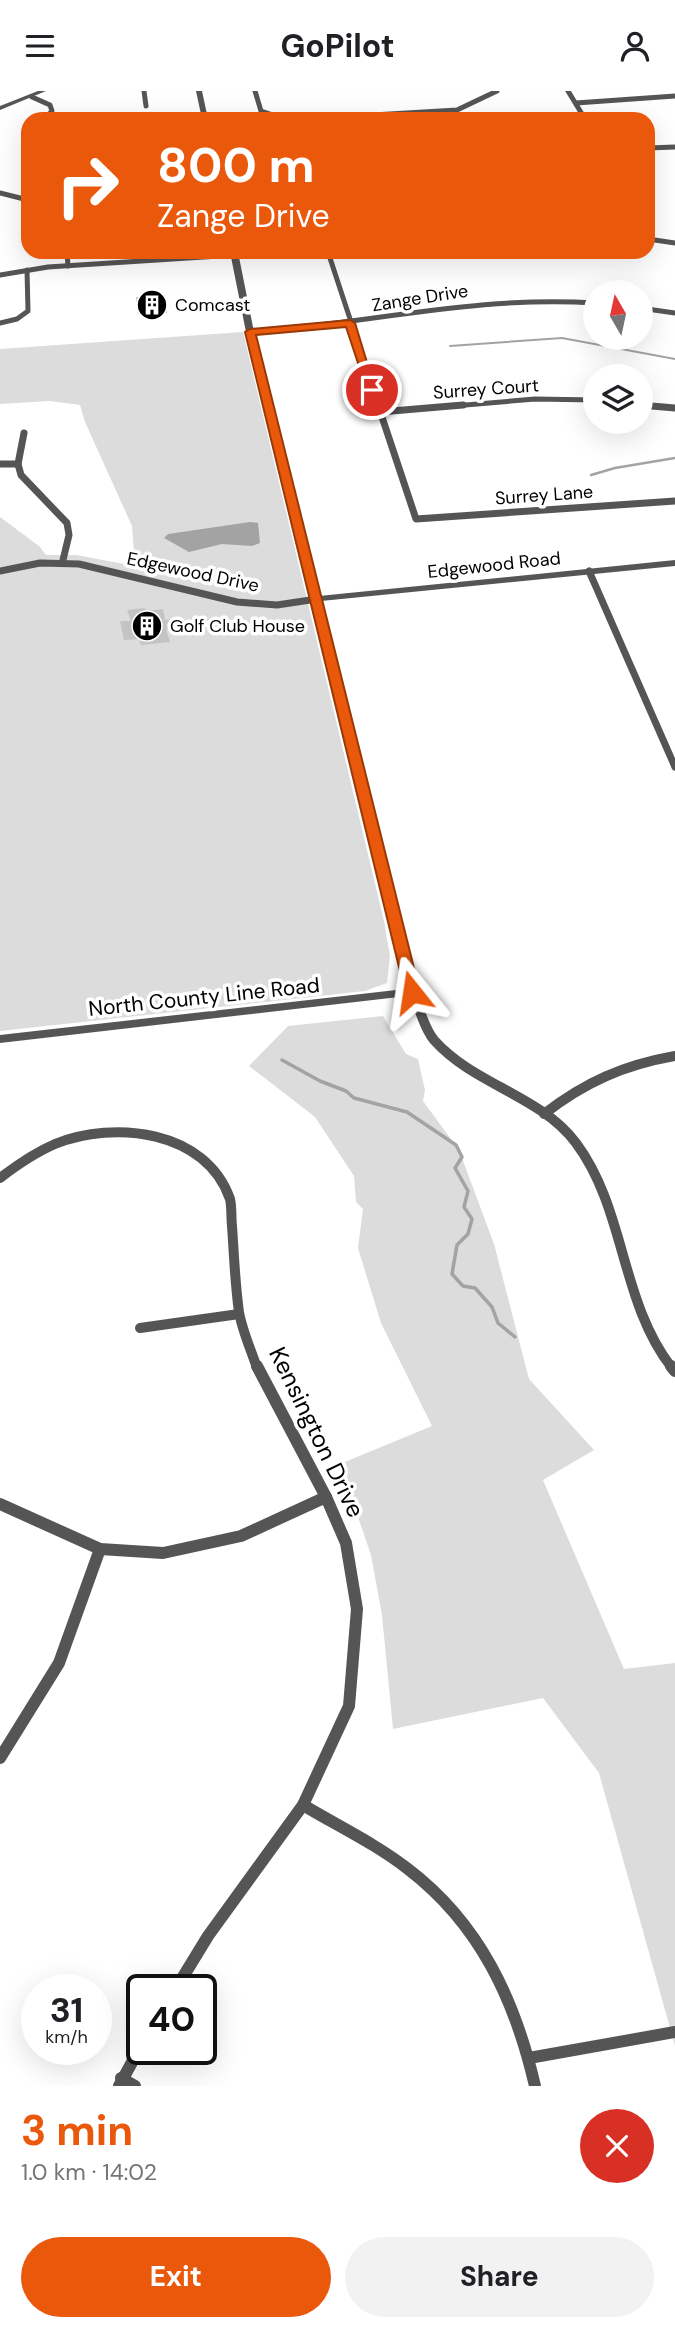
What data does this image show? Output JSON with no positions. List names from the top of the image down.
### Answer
{
  "streets": {
    "street": [
      "Zange Drive",
      "Surrey Court",
      "Surrey Lane",
      "Edgewood Road",
      "Edgewood Drive",
      "North County Line Road",
      "Kensington Drive"
    ]
  },
  "crossings": [
    ["Surrey Court", "Surrey Lane"],
    ["Edgewood Road", "Edgewood Drive"]
  ],
  "places": {
    "building": ["Comcast", "Golf Club House"]
  },
  "north": "top",
  "page": {
    "header": "GoPilot",
    "turn": ["800 m", "Zange Drive"],
    "speed": "31 km/h",
    "limit": "40",
    "heading": ["3 min", "1.0 km · 14:02"],
    "buttons": ["Exit", "Share"]
  }
}
